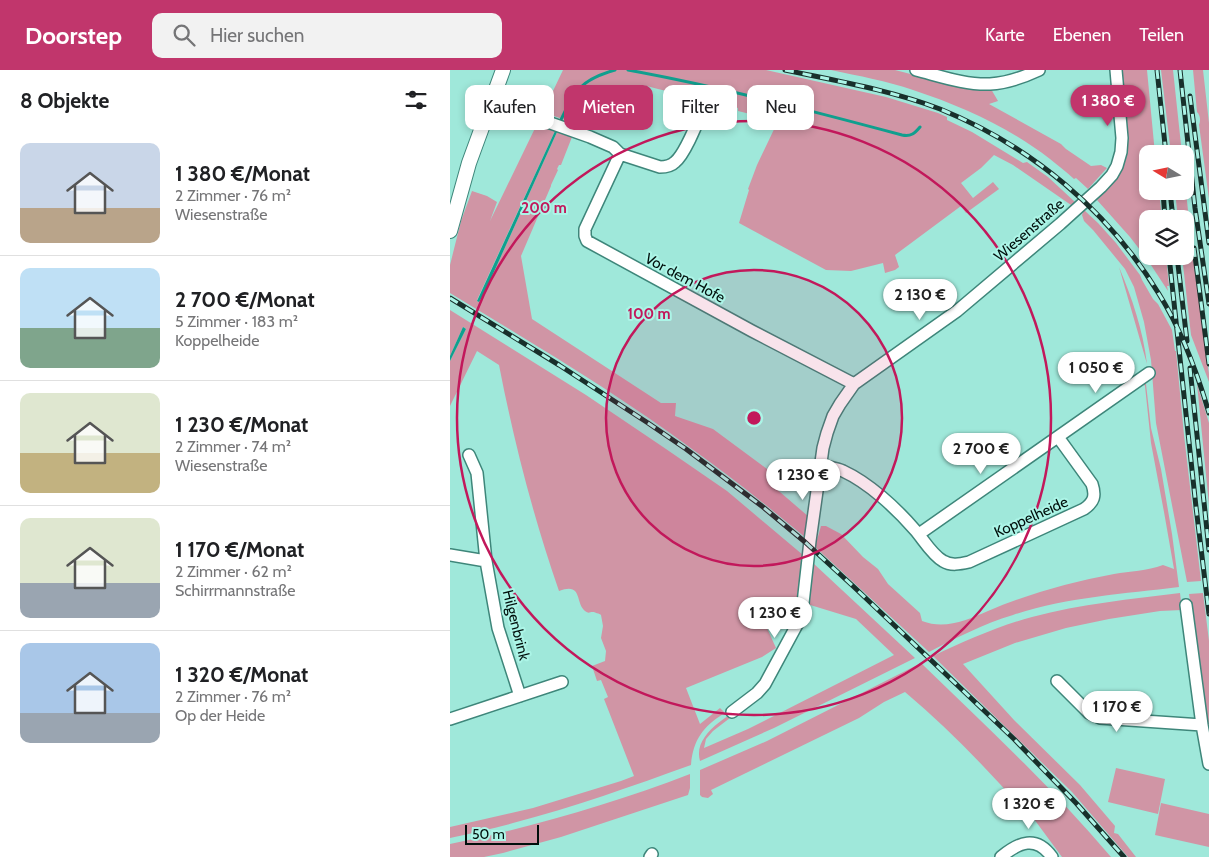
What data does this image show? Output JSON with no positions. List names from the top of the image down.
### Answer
{
  "streets": {
    "street": [
      "Wiesenstraße",
      "Vor dem Hofe",
      "Koppelheide",
      "Hilgenbrink"
    ]
  },
  "crossings": [
    ["Wiesenstraße", "Vor dem Hofe"],
    ["Wiesenstraße", "Koppelheide"]
  ],
  "scale_bar": "50 m",
  "north": "left",
  "page": {
    "header": "Doorstep",
    "search": "Hier suchen",
    "nav": ["Karte", "Ebenen", "Teilen"],
    "heading": "8 Objekte",
    "price": [
      "1 380 €",
      "2 130 €",
      "1 050 €",
      "2 700 €",
      "1 230 €",
      "1 230 €",
      "1 170 €",
      "1 320 €"
    ],
    "chip": [
      "Kaufen",
      "Mieten",
      "Filter",
      "Neu"
    ],
    "list": [
      {
        "name": "1 380 €/Monat",
        "note": "2 Zimmer · 76 m² · Wiesenstraße"
      },
      {
        "name": "2 700 €/Monat",
        "note": "5 Zimmer · 183 m² · Koppelheide"
      },
      {
        "name": "1 230 €/Monat",
        "note": "2 Zimmer · 74 m² · Wiesenstraße"
      },
      {
        "name": "1 170 €/Monat",
        "note": "2 Zimmer · 62 m² · Schirrmannstraße"
      },
      {
        "name": "1 320 €/Monat",
        "note": "2 Zimmer · 76 m² · Op der Heide"
      }
    ],
    "scale": "50 m"
  },
  "rings": ["200 m", "100 m"]
}
